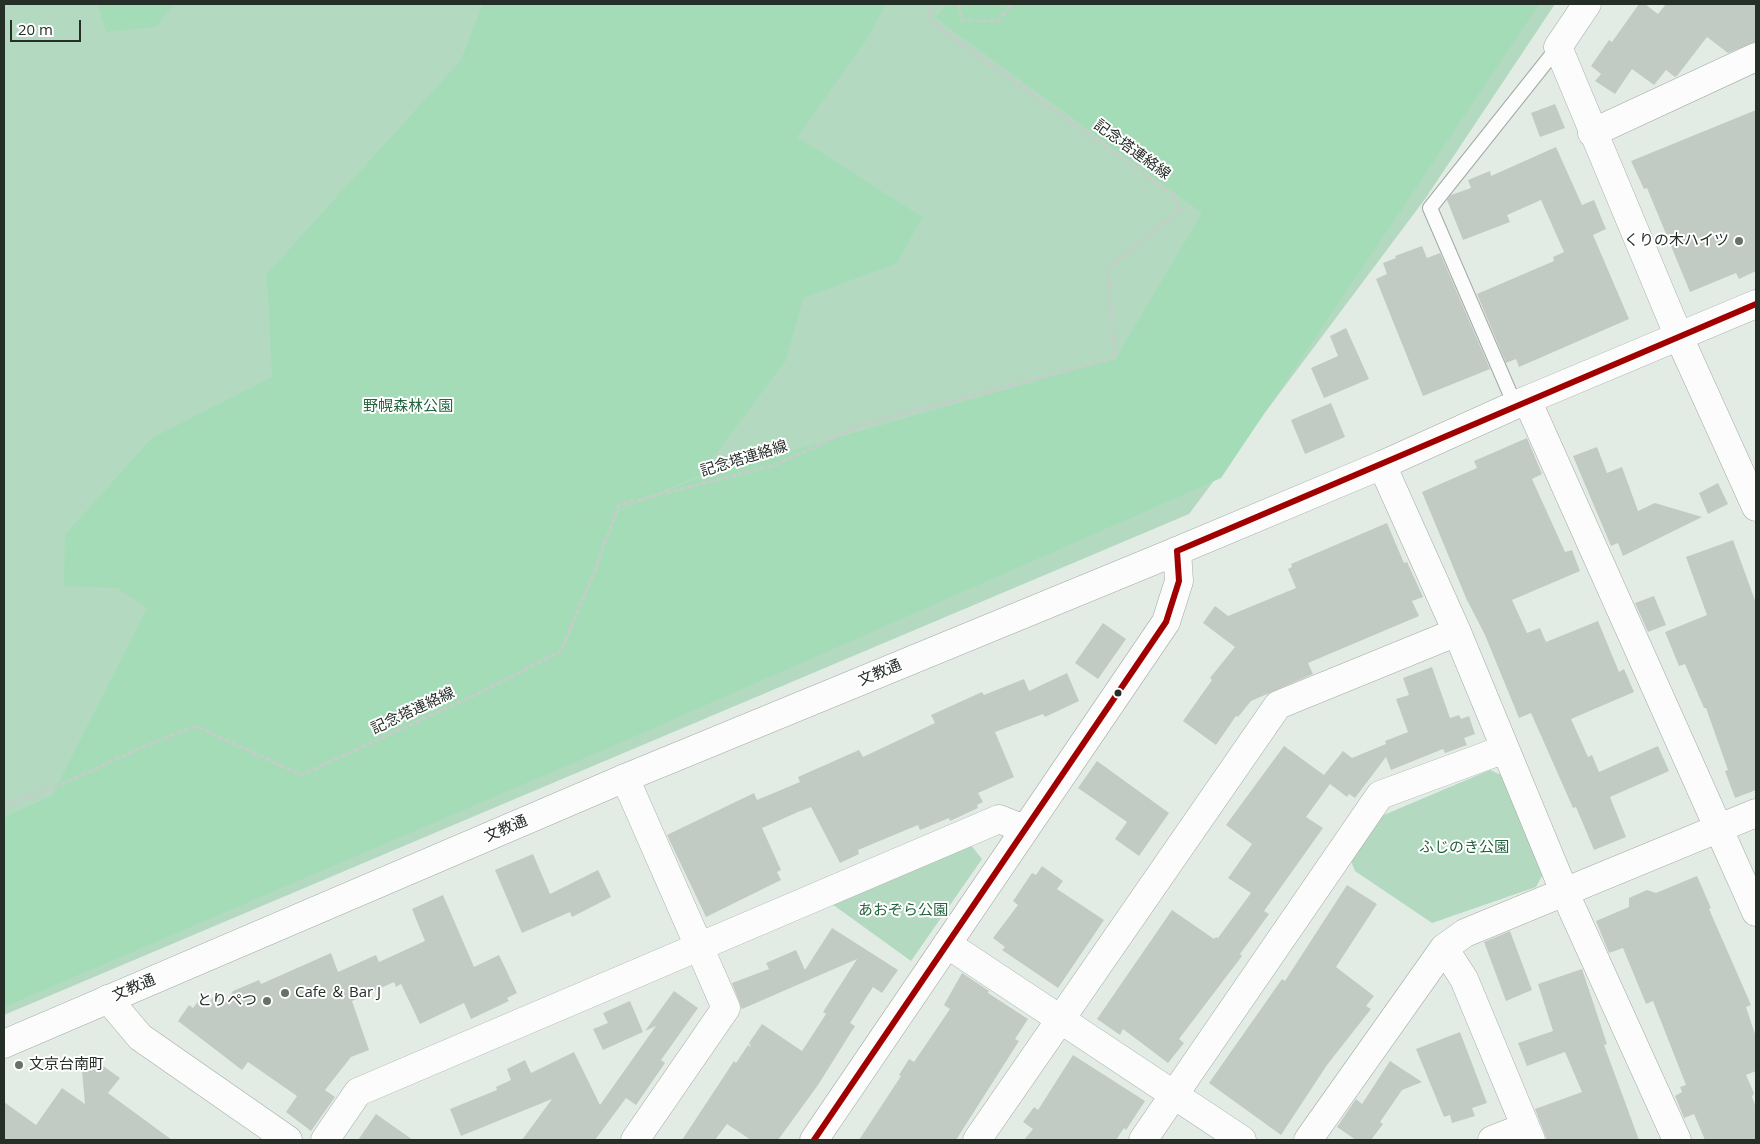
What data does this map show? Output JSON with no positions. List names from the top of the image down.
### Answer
{
  "streets": {
    "street": ["文教通"],
    "path": ["記念塔連絡線"]
  },
  "parks": ["野幌森林公園", "ふじのき公園", "あおぞら公園"],
  "places": [
    "くりの木ハイツ",
    "Cafe ＆ Bar J",
    "とりぺつ",
    "文京台南町"
  ],
  "scale_bar": "20 m"
}
